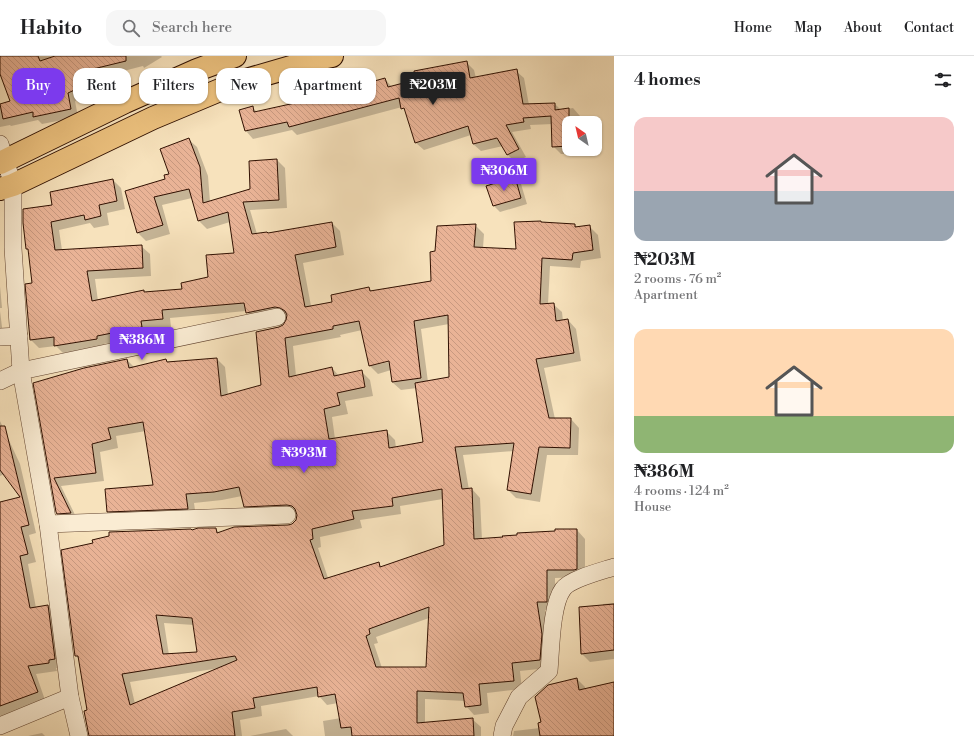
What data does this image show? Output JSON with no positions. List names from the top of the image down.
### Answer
{
  "north": "top left",
  "page": {
    "header": "Habito",
    "search": "Search here",
    "nav": [
      "Home",
      "Map",
      "About",
      "Contact"
    ],
    "heading": "4 homes",
    "chip": [
      "Buy",
      "Rent",
      "Filters",
      "New",
      "Apartment"
    ],
    "price": [
      "₦203M",
      "₦306M",
      "₦386M",
      "₦393M"
    ],
    "list": [
      {
        "name": "₦203M",
        "note": "2 rooms · 76 m² · Apartment"
      },
      {
        "name": "₦386M",
        "note": "4 rooms · 124 m² · House"
      }
    ]
  }
}
